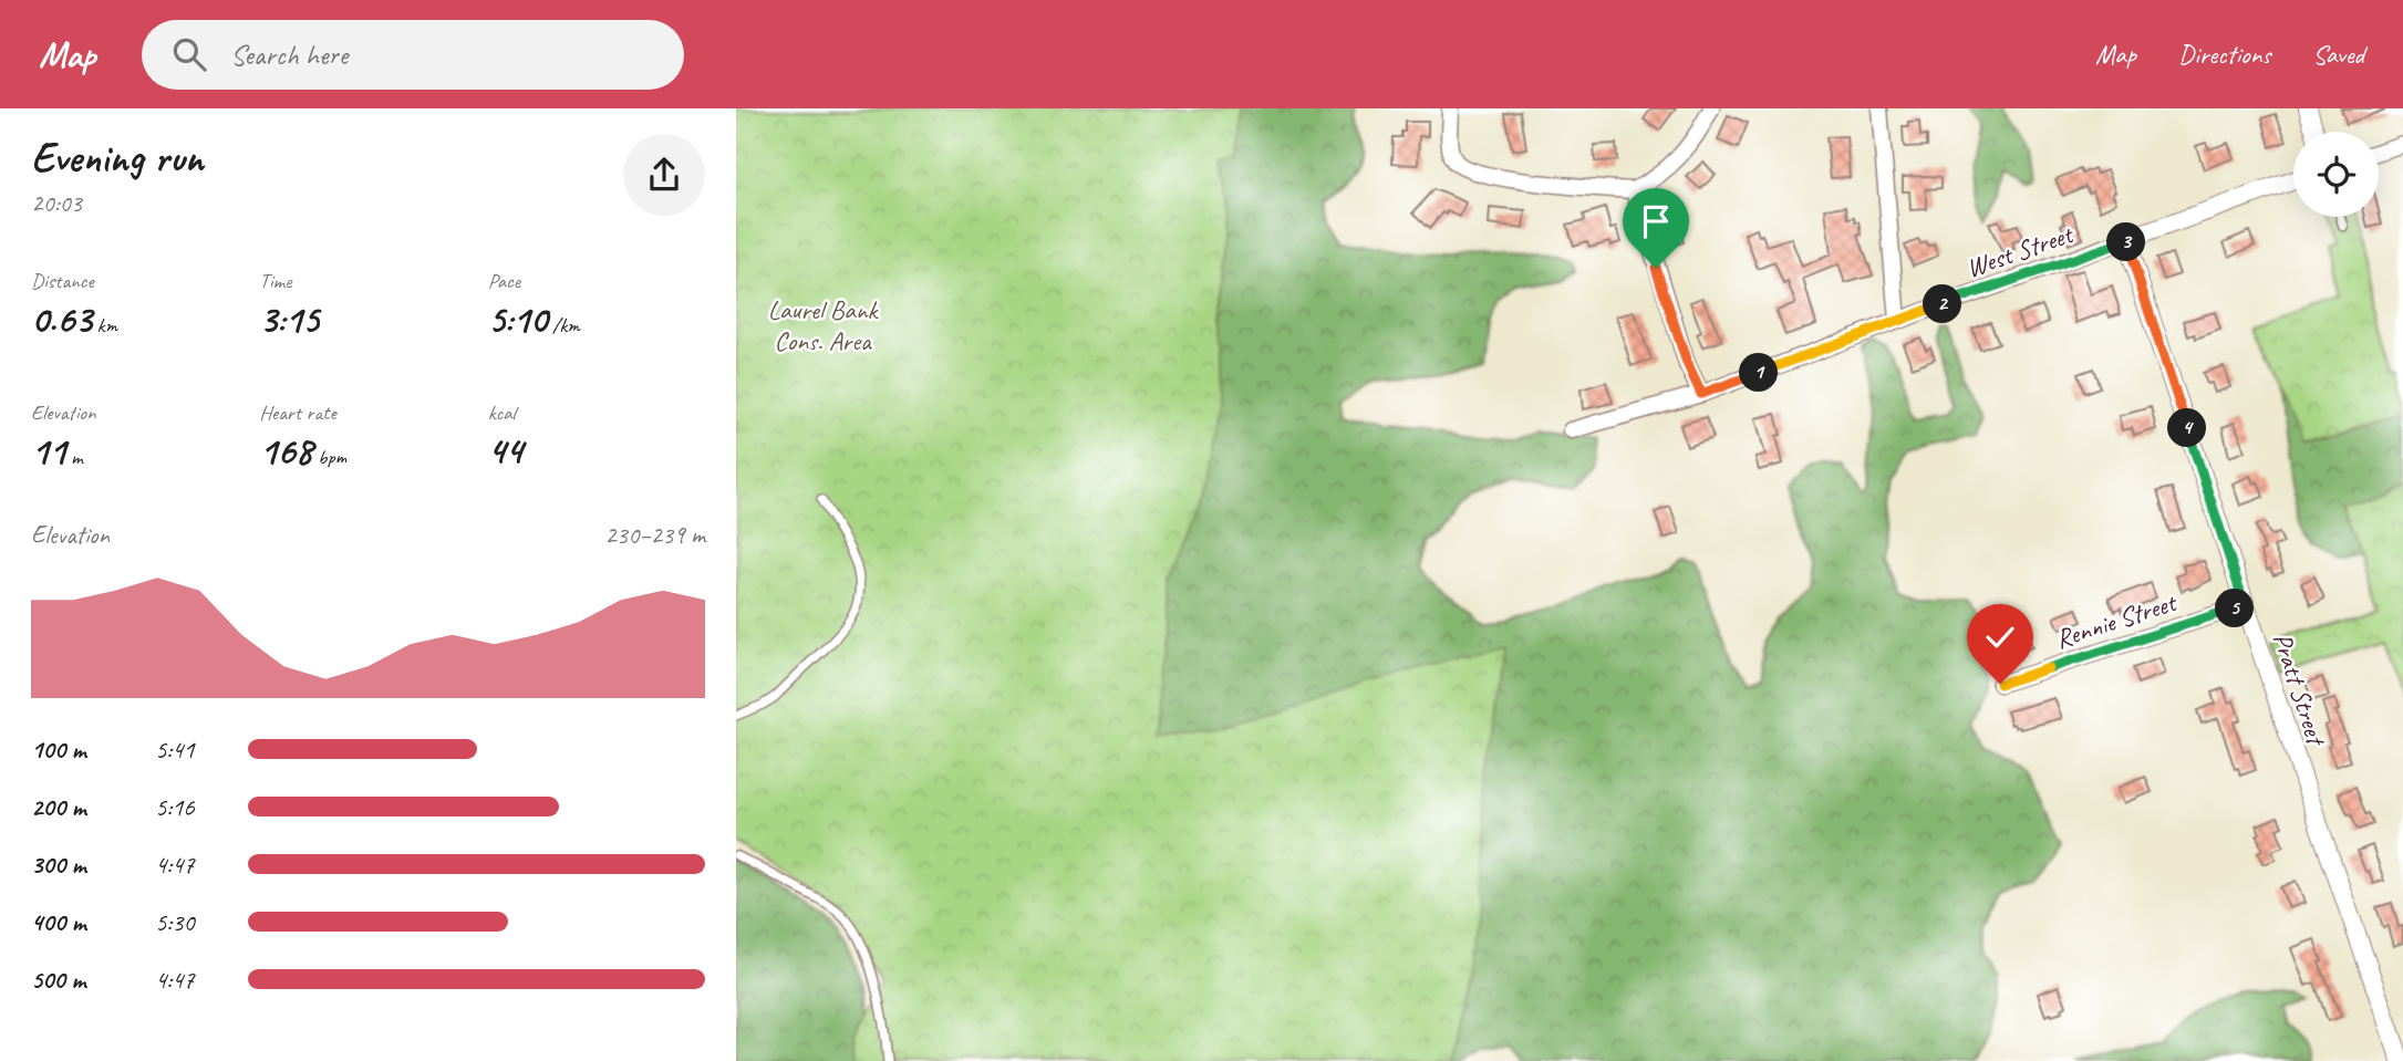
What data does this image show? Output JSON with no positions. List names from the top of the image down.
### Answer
{
  "streets": {
    "street": ["West Street", "Rennie Street", "Pratt Street"]
  },
  "crossings": [
    ["West Street", "Pratt Street"],
    ["Rennie Street", "Pratt Street"]
  ],
  "parks": ["Laurel Bank Cons. Area"],
  "page": {
    "header": "Map",
    "search": "Search here",
    "nav": ["Map", "Directions", "Saved"],
    "heading": ["Evening run", "20:03"],
    "pins": [
      "3",
      "2",
      "1",
      "4",
      "5"
    ],
    "stats": [
      ["Distance", "0.63 km"],
      ["Time", "3:15"],
      ["Pace", "5:10 /km"],
      ["Elevation", "11 m"],
      ["Heart rate", "168 bpm"],
      ["kcal", "44"]
    ],
    "chart": ["Elevation", "230–239 m"],
    "list": [
      {
        "name": "100 m",
        "note": "5:41"
      },
      {
        "name": "200 m",
        "note": "5:16"
      },
      {
        "name": "300 m",
        "note": "4:47"
      },
      {
        "name": "400 m",
        "note": "5:30"
      },
      {
        "name": "500 m",
        "note": "4:47"
      }
    ]
  }
}
